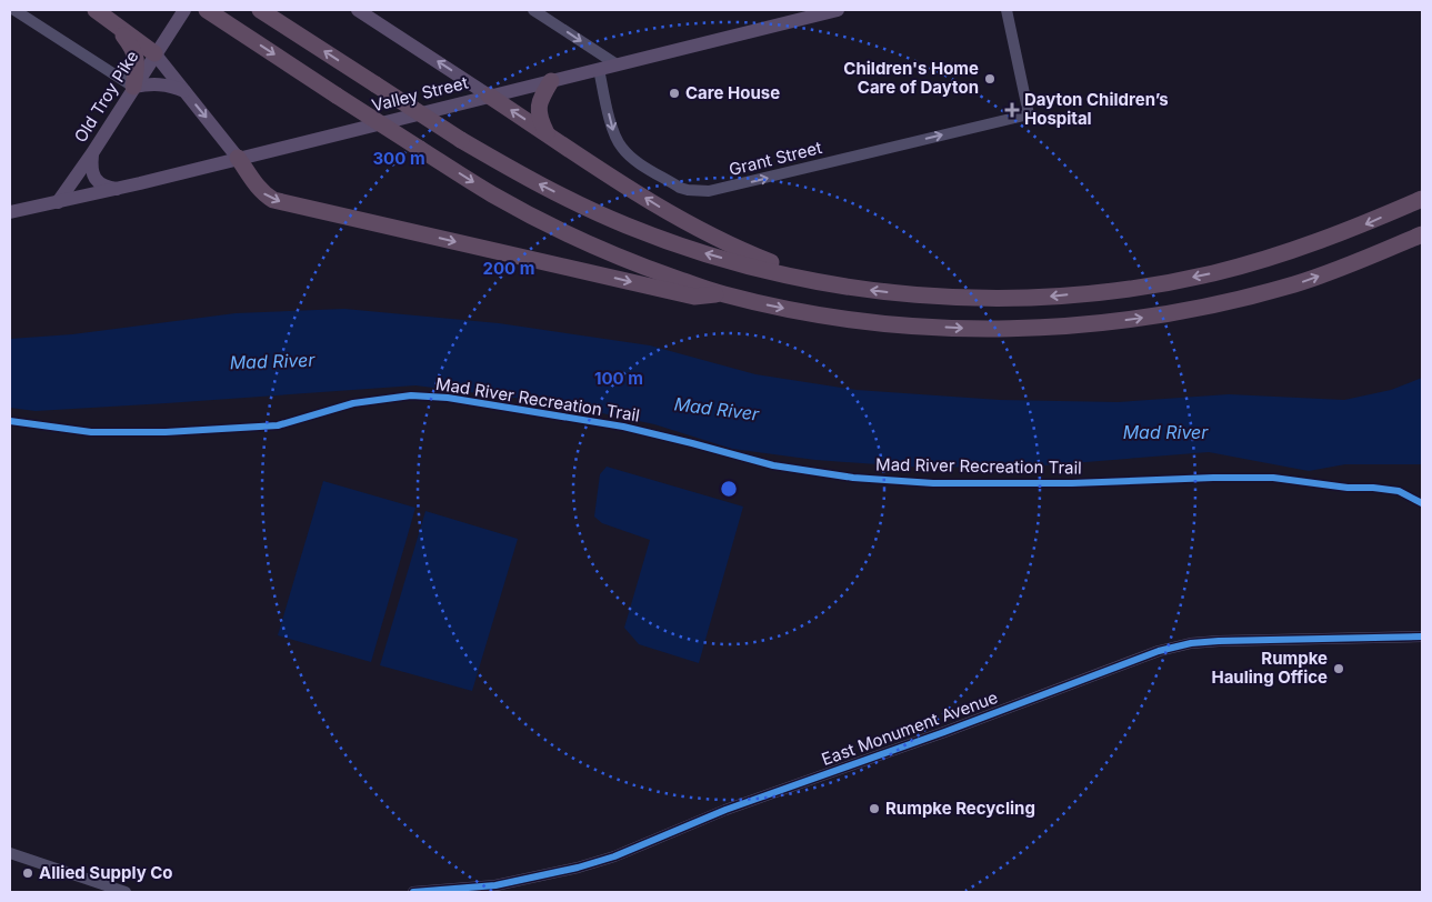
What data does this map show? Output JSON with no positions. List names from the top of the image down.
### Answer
{
  "streets": {
    "main road": ["Valley Street", "Old Troy Pike"],
    "street": ["Grant Street", "East Monument Avenue"],
    "cycle path": ["Mad River Recreation Trail"]
  },
  "crossings": [
    ["Valley Street", "Old Troy Pike"],
    ["Valley Street", "Grant Street"]
  ],
  "water": ["Mad River"],
  "places": {
    "other": [
      "Children's Home Care of Dayton",
      "Care House",
      "Rumpke Hauling Office",
      "Rumpke Recycling",
      "Allied Supply Co"
    ],
    "health": ["Dayton Children’s Hospital"]
  },
  "rings": ["300 m", "200 m", "100 m"]
}
